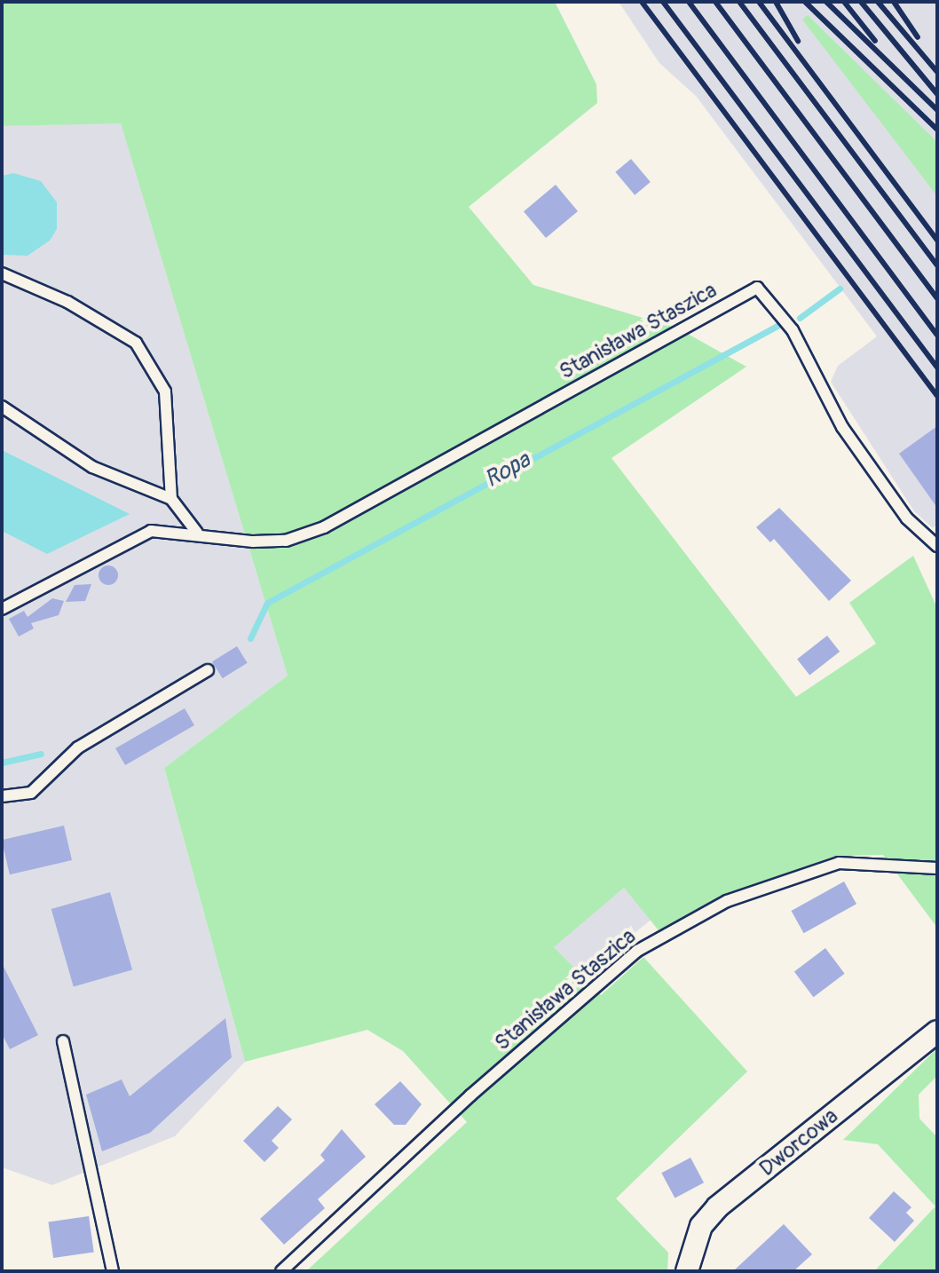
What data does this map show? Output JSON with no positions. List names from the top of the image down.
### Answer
{
  "streets": {
    "street": ["Dworcowa"],
    "lane": ["Stanisława Staszica"]
  },
  "water": ["Ropa"]
}
